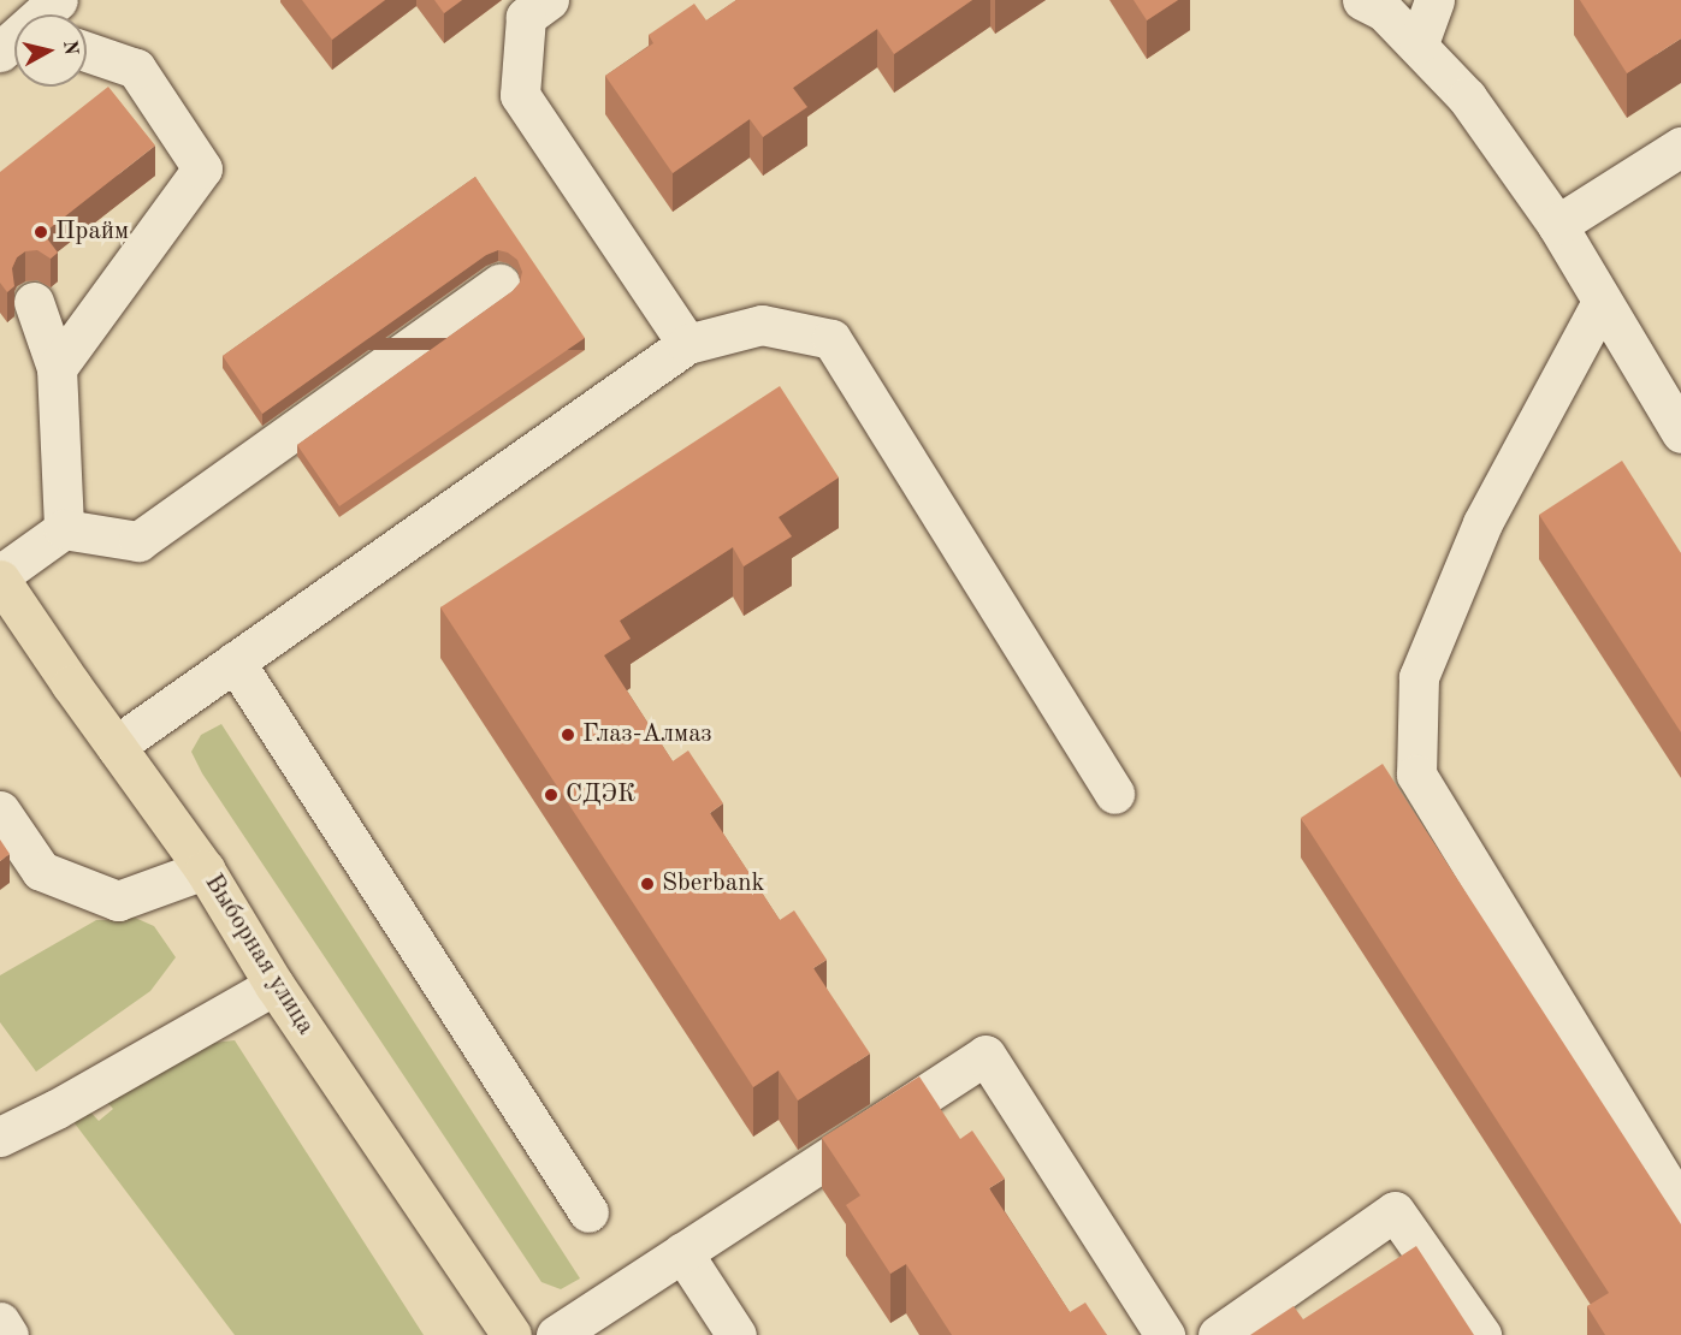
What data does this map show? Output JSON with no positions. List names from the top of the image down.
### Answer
{
  "streets": {
    "main road": ["Выборная улица"]
  },
  "places": [
    "Прайм",
    "Глаз-Алмаз",
    "СДЭК",
    "Sberbank"
  ],
  "north": "right"
}
